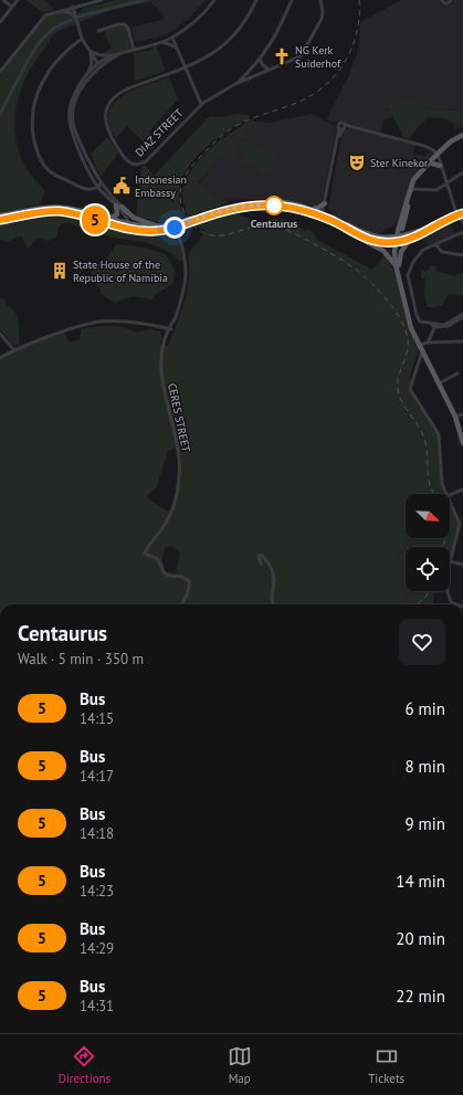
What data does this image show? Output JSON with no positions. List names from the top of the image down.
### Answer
{
  "streets": {
    "street": ["DIAZ STREET", "CERES STREET"]
  },
  "places": {
    "church": ["NG Kerk Suiderhof"],
    "theatre": ["Ster Kinekor"],
    "public building": ["Indonesian Embassy"],
    "other": ["Centaurus"],
    "building": ["State House of the Republic of Namibia"]
  },
  "lines": ["bus line 5"],
  "north": "bottom right",
  "page": {
    "on_map": "5",
    "heading": ["Centaurus", "Walk · 5 min · 350 m"],
    "list": [
      {
        "mark": "5",
        "name": "Bus",
        "note": "14:15",
        "value": "6 min"
      },
      {
        "mark": "5",
        "name": "Bus",
        "note": "14:17",
        "value": "8 min"
      },
      {
        "mark": "5",
        "name": "Bus",
        "note": "14:18",
        "value": "9 min"
      },
      {
        "mark": "5",
        "name": "Bus",
        "note": "14:23",
        "value": "14 min"
      },
      {
        "mark": "5",
        "name": "Bus",
        "note": "14:29",
        "value": "20 min"
      },
      {
        "mark": "5",
        "name": "Bus",
        "note": "14:31",
        "value": "22 min"
      }
    ],
    "tabs": ["Directions", "Map", "Tickets"]
  }
}
